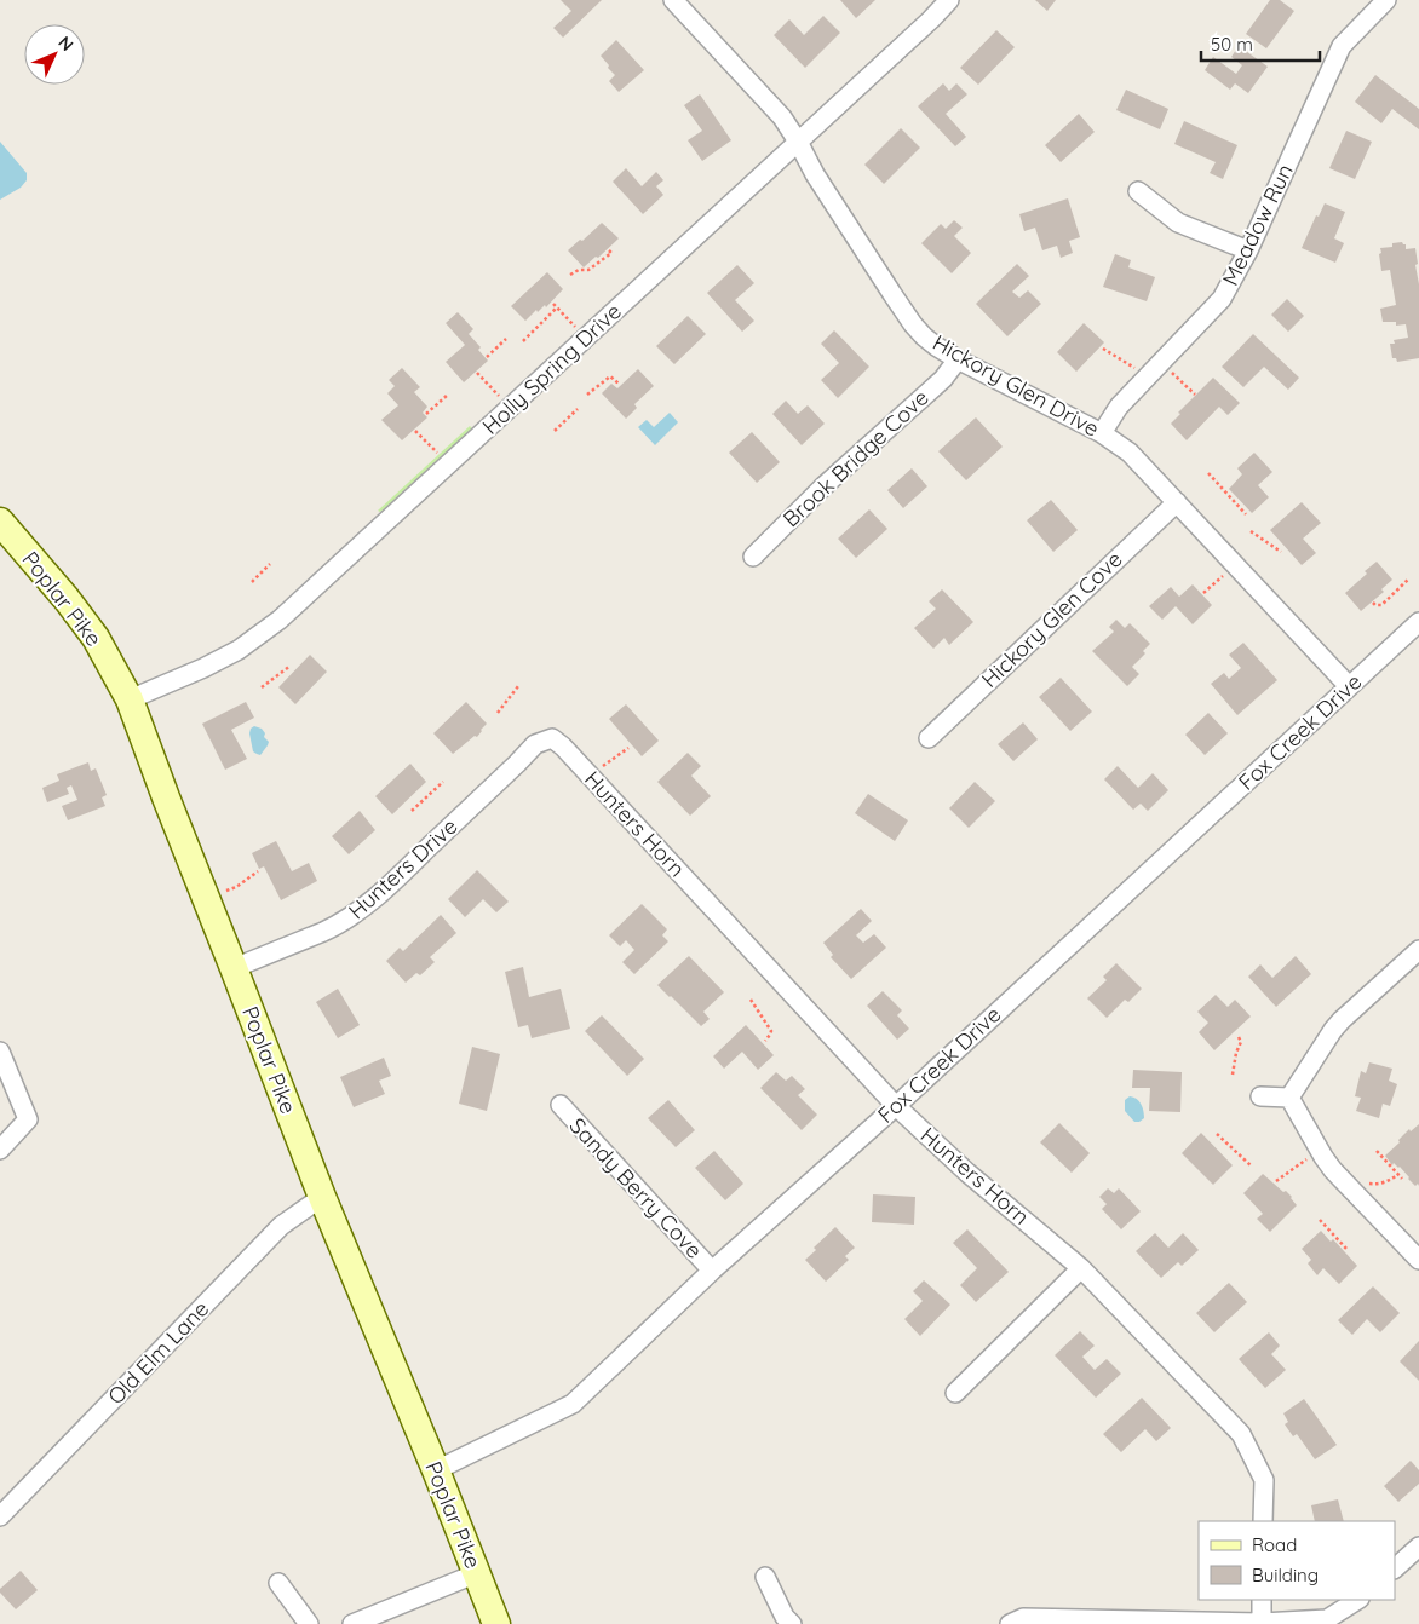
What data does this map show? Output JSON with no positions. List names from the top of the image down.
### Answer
{
  "streets": {
    "main road": ["Poplar Pike"],
    "street": [
      "Meadow Run",
      "Holly Spring Drive",
      "Hickory Glen Drive",
      "Brook Bridge Cove",
      "Hickory Glen Cove",
      "Fox Creek Drive",
      "Hunters Horn",
      "Hunters Drive",
      "Sandy Berry Cove",
      "Old Elm Lane"
    ]
  },
  "crossings": [
    ["Meadow Run", "Hickory Glen Drive"],
    ["Holly Spring Drive", "Hickory Glen Drive"],
    ["Holly Spring Drive", "Poplar Pike"],
    ["Hickory Glen Drive", "Brook Bridge Cove"],
    ["Hickory Glen Drive", "Hickory Glen Cove"],
    ["Hickory Glen Drive", "Fox Creek Drive"],
    ["Poplar Pike", "Fox Creek Drive"],
    ["Poplar Pike", "Hunters Drive"],
    ["Poplar Pike", "Old Elm Lane"],
    ["Fox Creek Drive", "Hunters Horn"],
    ["Fox Creek Drive", "Sandy Berry Cove"],
    ["Hunters Horn", "Hunters Drive"]
  ],
  "legend": ["Road", "Building"],
  "scale_bar": "50 m",
  "north": "top right"
}
